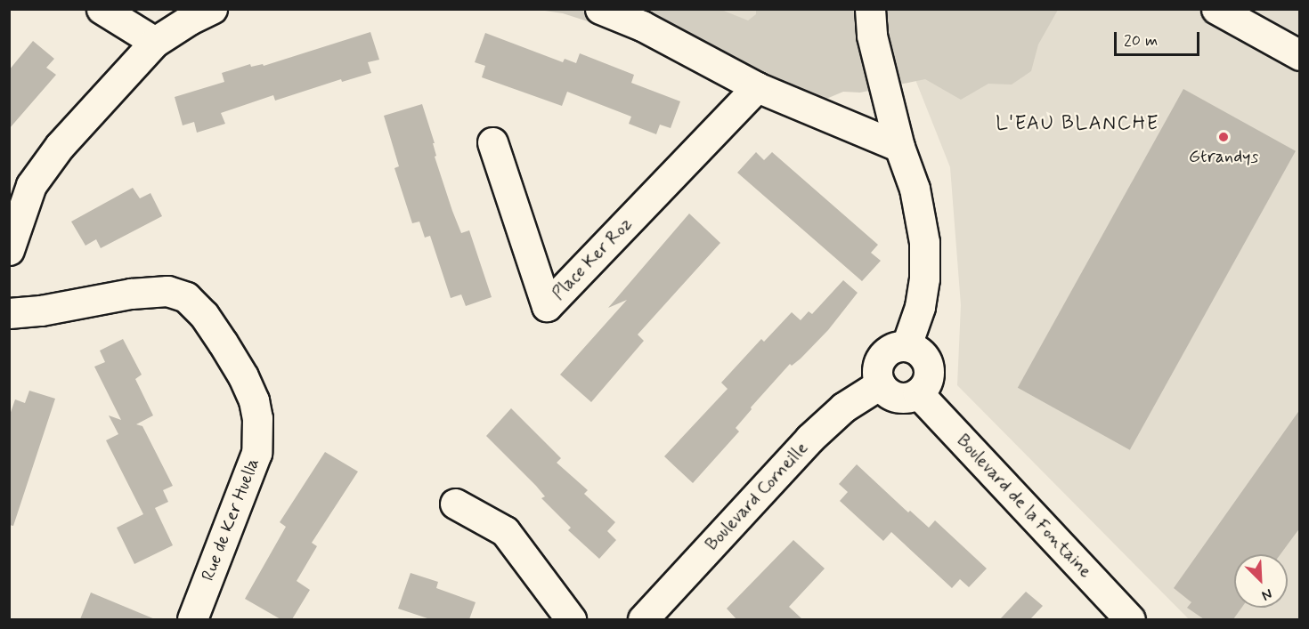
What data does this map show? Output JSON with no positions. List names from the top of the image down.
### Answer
{
  "streets": {
    "street": [
      "Place Ker Roz",
      "Boulevard Corneille",
      "Boulevard de la Fontaine",
      "Rue de Ker Huella"
    ]
  },
  "crossings": [
    ["Boulevard Corneille", "Boulevard de la Fontaine"]
  ],
  "districts": ["L'EAU BLANCHE"],
  "places": ["Gtrandys"],
  "scale_bar": "20 m",
  "north": "bottom right"
}
